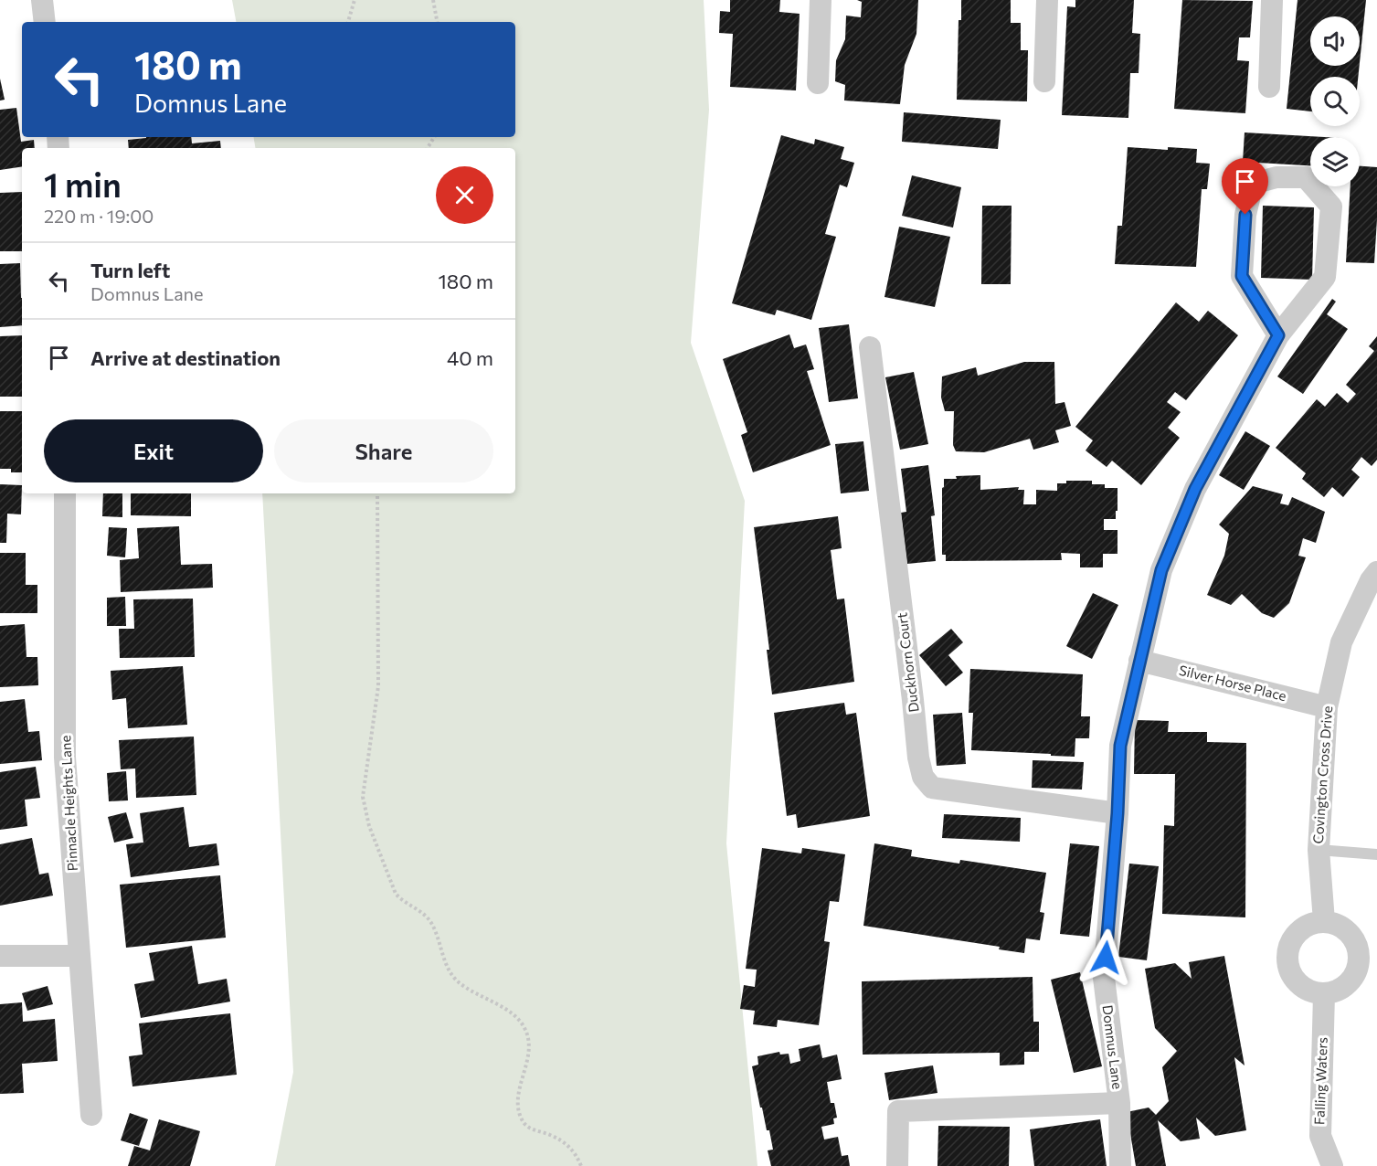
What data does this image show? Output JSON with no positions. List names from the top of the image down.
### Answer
{
  "streets": {
    "street": [
      "Duckhorn Court",
      "Silver Horse Place",
      "Covington Cross Drive",
      "Pinnacle Heights Lane",
      "Domnus Lane",
      "Falling Waters"
    ]
  },
  "crossings": [
    ["Duckhorn Court", "Domnus Lane"],
    ["Silver Horse Place", "Covington Cross Drive"],
    ["Silver Horse Place", "Domnus Lane"],
    ["Covington Cross Drive", "Falling Waters"]
  ],
  "page": {
    "turn": ["180 m", "Domnus Lane"],
    "heading": ["1 min", "220 m · 19:00"],
    "list": [
      {
        "name": "Turn left",
        "note": "Domnus Lane",
        "value": "180 m"
      },
      {
        "name": "Arrive at destination",
        "value": "40 m"
      }
    ],
    "buttons": ["Exit", "Share"]
  }
}
